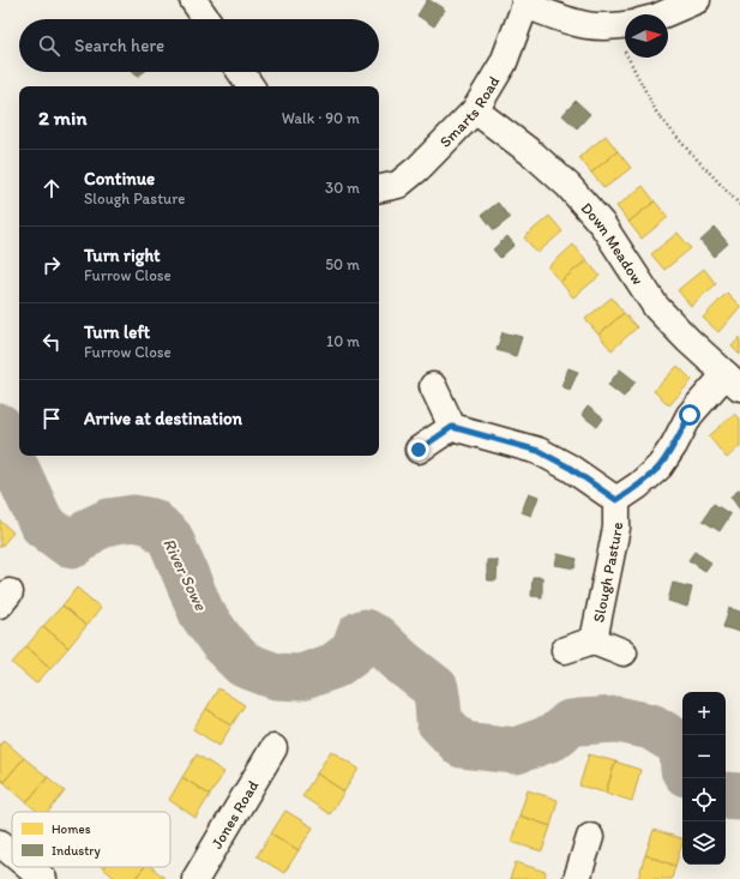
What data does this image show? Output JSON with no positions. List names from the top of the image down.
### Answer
{
  "streets": {
    "street": [
      "Smarts Road",
      "Down Meadow",
      "Slough Pasture",
      "Jones Road"
    ]
  },
  "crossings": [
    ["Smarts Road", "Down Meadow"],
    ["Down Meadow", "Slough Pasture"]
  ],
  "water": ["River Sowe"],
  "legend": ["Homes", "Industry"],
  "north": "right",
  "page": {
    "search": "Search here",
    "heading": ["2 min", "Walk · 90 m"],
    "list": [
      ["Continue", "Slough Pasture", "30 m"],
      ["Turn right", "Furrow Close", "50 m"],
      ["Turn left", "Furrow Close", "10 m"],
      "Arrive at destination"
    ],
    "map_buttons": ["+", "−"]
  }
}
